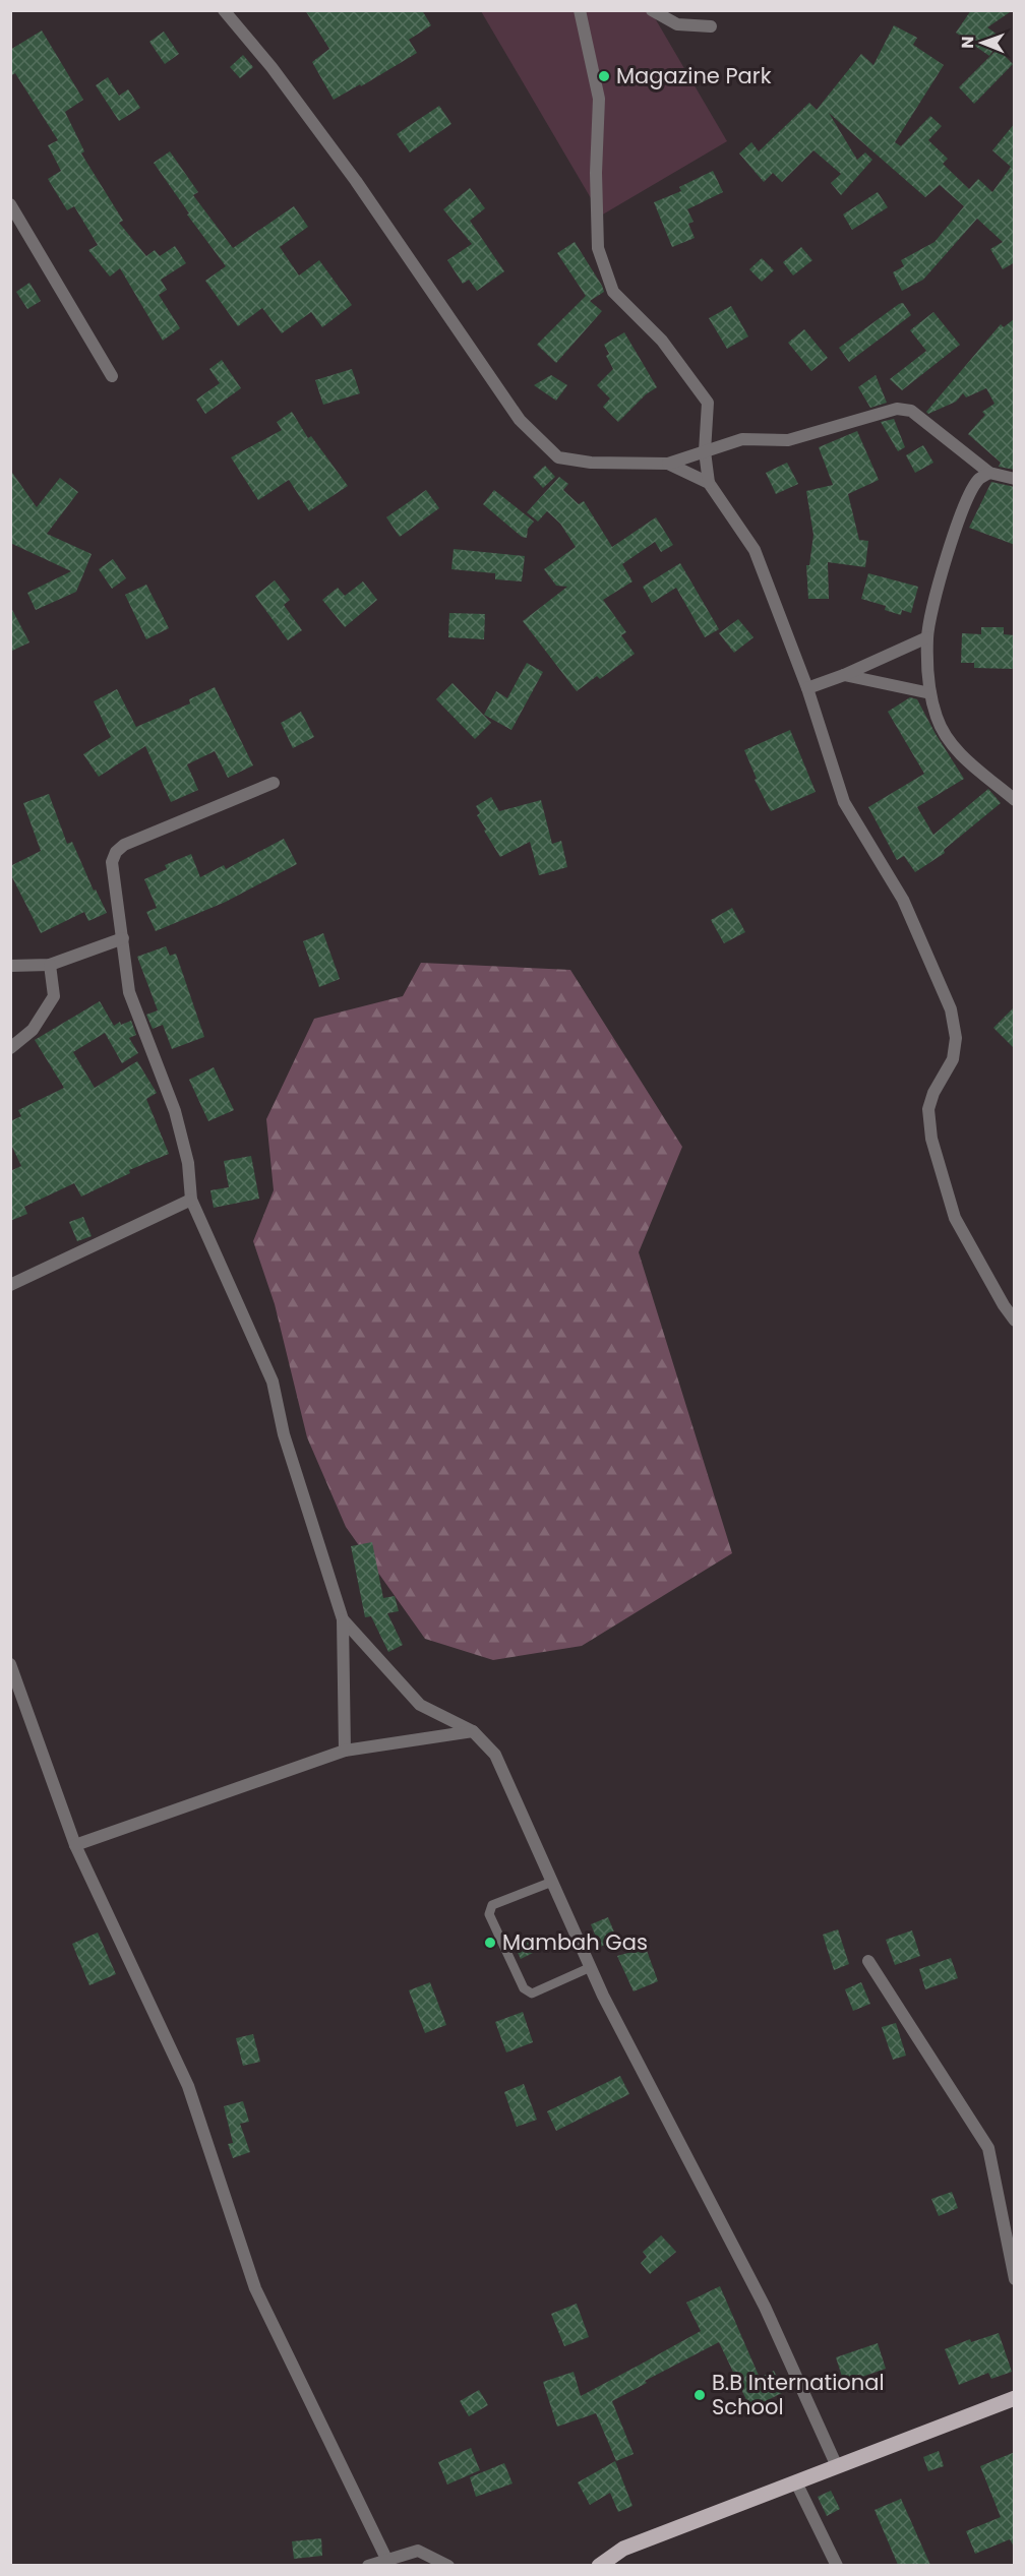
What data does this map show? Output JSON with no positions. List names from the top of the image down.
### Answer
{
  "places": ["Magazine Park", "Mambah Gas", "B.B International School"],
  "north": "left"
}
